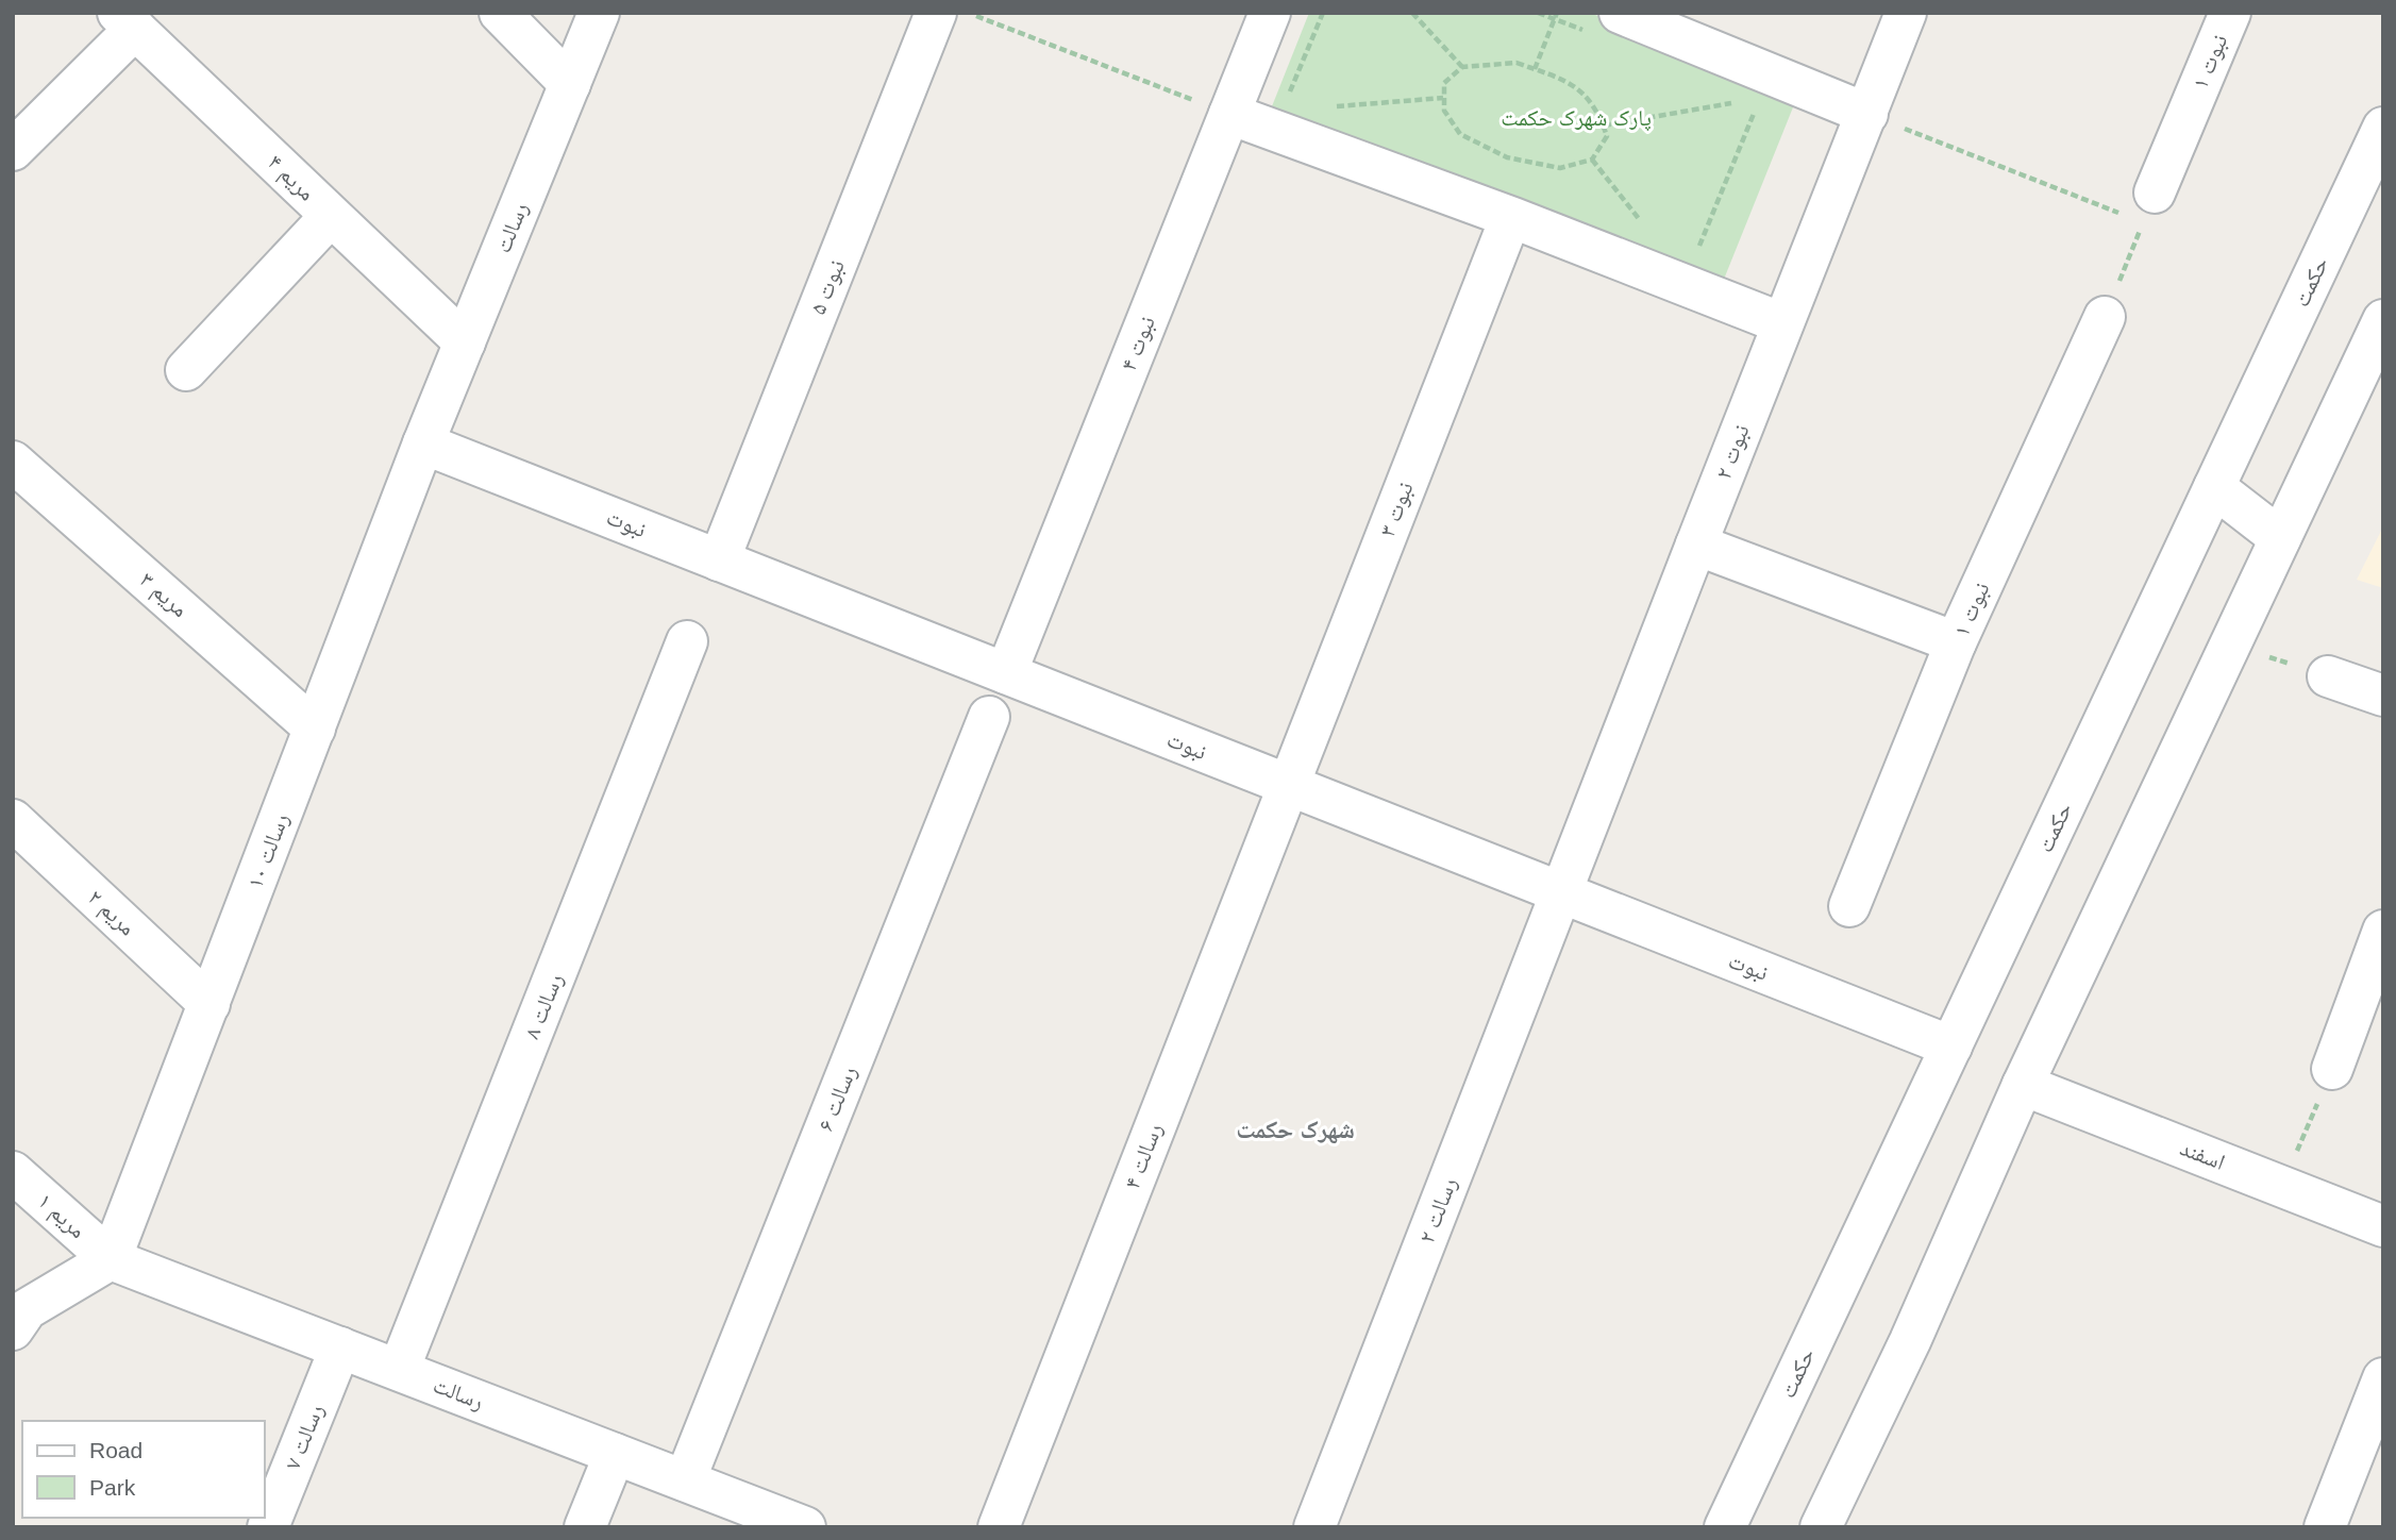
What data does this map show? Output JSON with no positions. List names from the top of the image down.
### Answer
{
  "streets": {
    "street": [
      "نبوت ۱",
      "مریم ۴",
      "رسالت",
      "حکمت",
      "نبوت ۵",
      "نبوت ۴",
      "نبوت ۲",
      "نبوت ۳",
      "نبوت",
      "مریم ۳",
      "رسالت ۱۰",
      "مریم ۲",
      "رسالت ۸",
      "رسالت ۶",
      "اسفند",
      "رسالت ۴",
      "رسالت ۲",
      "مریم ۱",
      "رسالت ۷"
    ]
  },
  "crossings": [
    ["مریم ۴", "رسالت"],
    ["رسالت", "نبوت"],
    ["رسالت", "رسالت ۱۰"],
    ["رسالت", "رسالت ۸"],
    ["رسالت", "رسالت ۶"],
    ["رسالت", "مریم ۱"],
    ["رسالت", "رسالت ۷"],
    ["حکمت", "نبوت"],
    ["نبوت ۵", "نبوت"],
    ["نبوت ۴", "نبوت"],
    ["نبوت ۲", "نبوت"],
    ["نبوت ۲", "رسالت ۲"],
    ["نبوت ۳", "نبوت"],
    ["نبوت ۳", "رسالت ۴"],
    ["نبوت", "رسالت ۱۰"],
    ["نبوت", "رسالت ۴"],
    ["نبوت", "رسالت ۲"],
    ["مریم ۳", "رسالت ۱۰"],
    ["رسالت ۱۰", "مریم ۲"],
    ["رسالت ۱۰", "مریم ۱"]
  ],
  "districts": ["شهرک حکمت"],
  "parks": ["پارک شهرک حکمت"],
  "legend": ["Road", "Park"]
}
